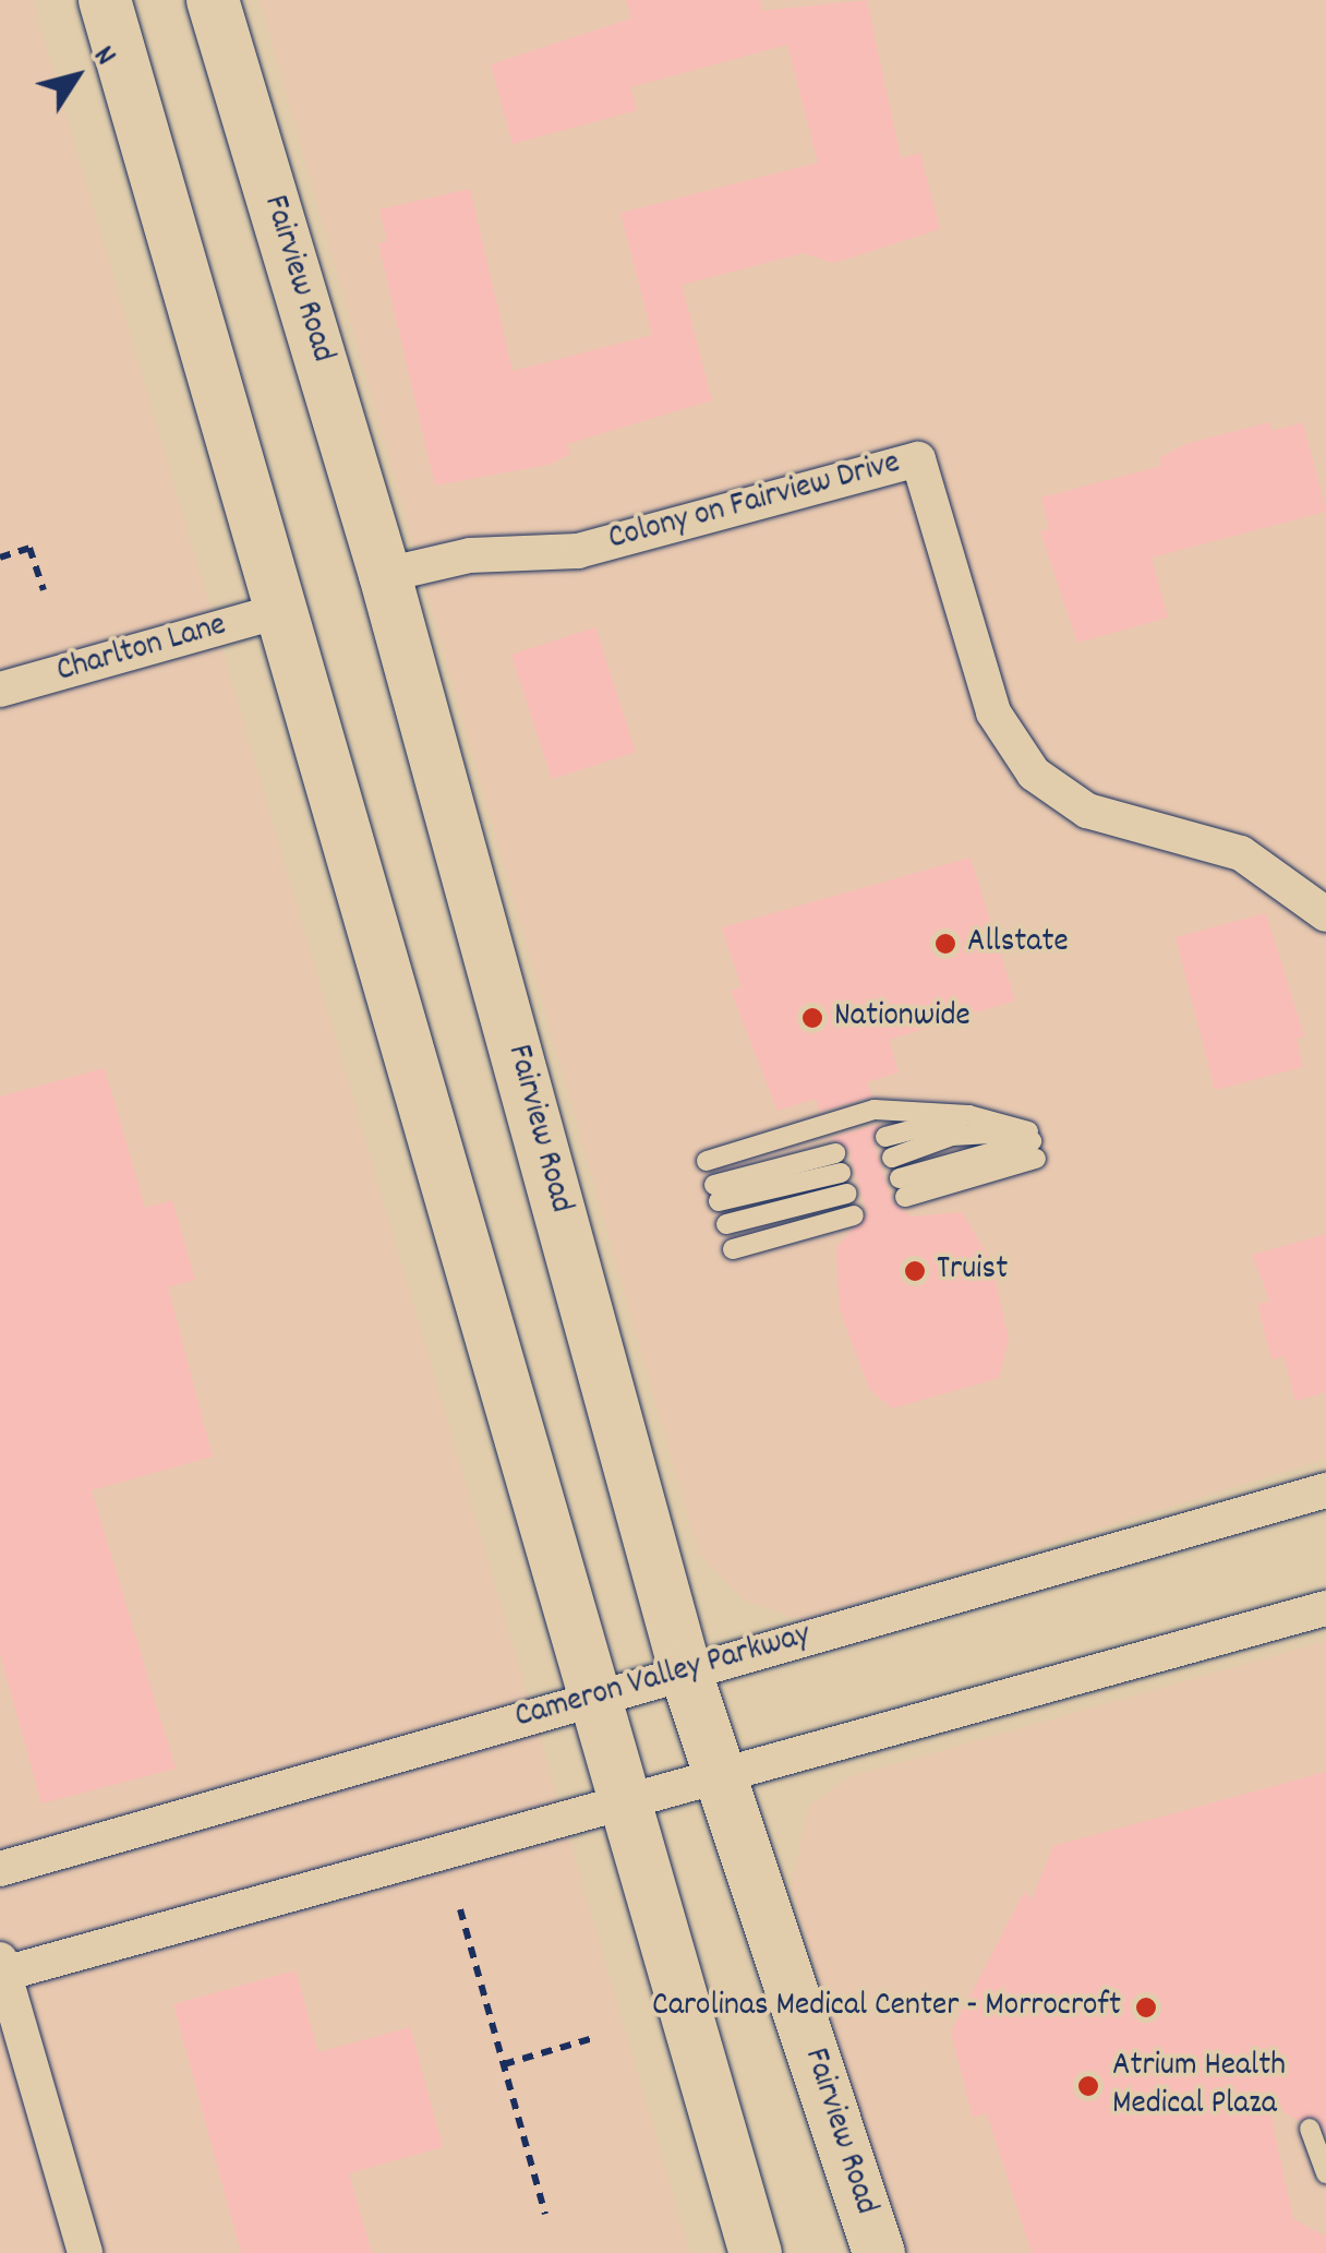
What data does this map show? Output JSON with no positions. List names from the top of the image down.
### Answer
{
  "streets": {
    "main road": ["Fairview Road"],
    "street": ["Colony on Fairview Drive", "Charlton Lane", "Cameron Valley Parkway"]
  },
  "crossings": [
    ["Fairview Road", "Colony on Fairview Drive"],
    ["Fairview Road", "Cameron Valley Parkway"]
  ],
  "places": [
    "Allstate",
    "Nationwide",
    "Truist",
    "Carolinas Medical Center - Morrocroft",
    "Atrium Health Medical Plaza"
  ],
  "north": "top right"
}
